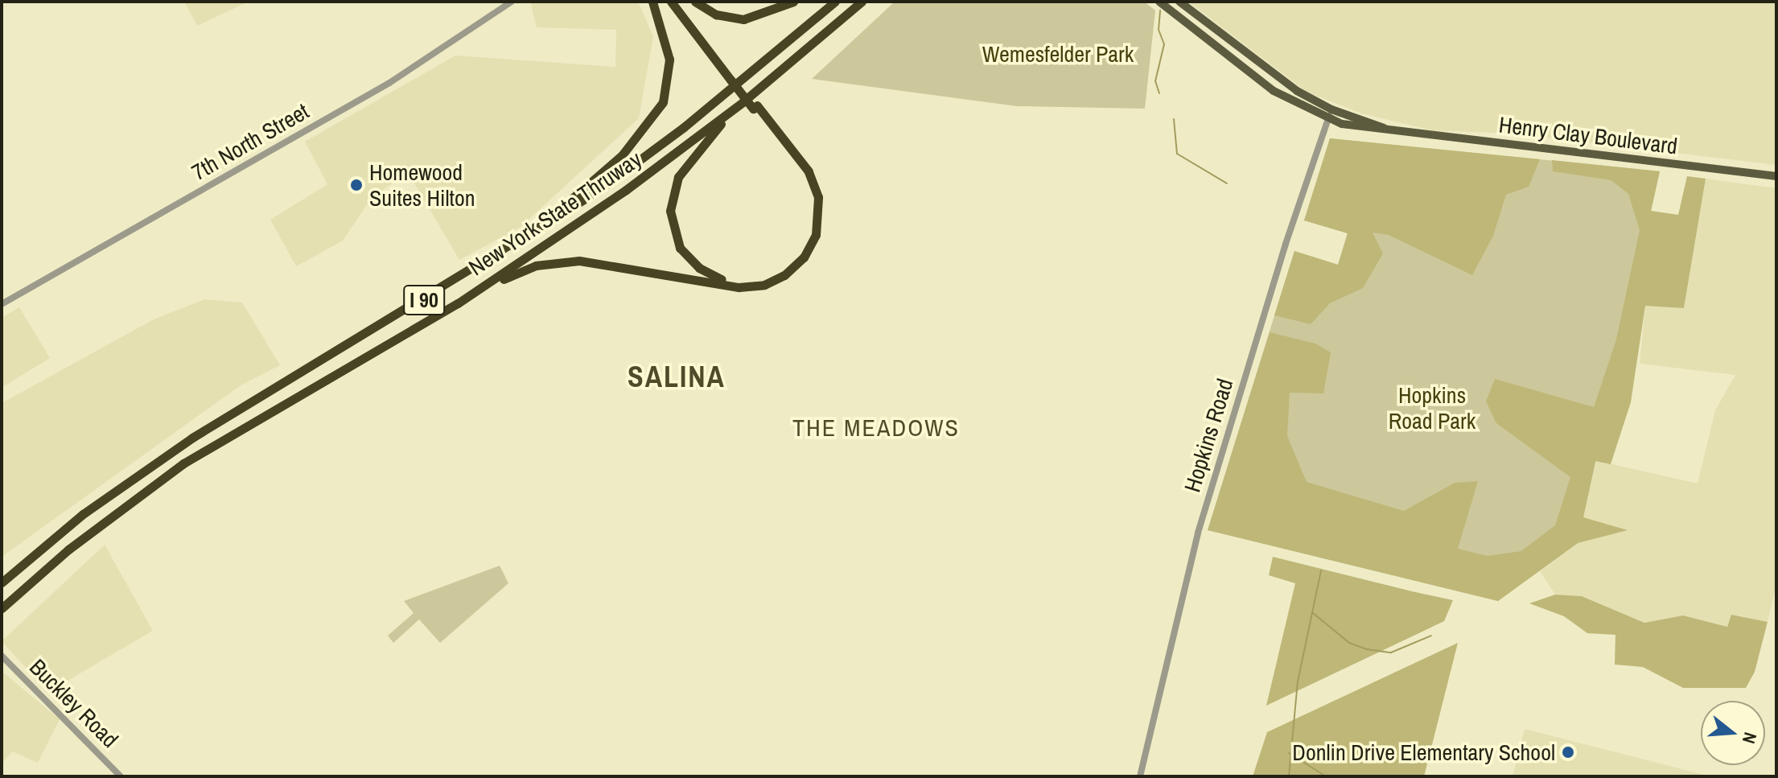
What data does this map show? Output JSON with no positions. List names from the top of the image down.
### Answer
{
  "streets": {
    "highway": ["New York State Thruway", "I 90"],
    "main road": ["Henry Clay Boulevard"],
    "street": ["7th North Street", "Hopkins Road", "Buckley Road"]
  },
  "crossings": [
    ["Henry Clay Boulevard", "Hopkins Road"]
  ],
  "districts": ["SALINA", "THE MEADOWS"],
  "parks": ["Wemesfelder Park", "Hopkins Road Park"],
  "places": ["Homewood Suites Hilton", "Donlin Drive Elementary School"],
  "north": "right"
}
